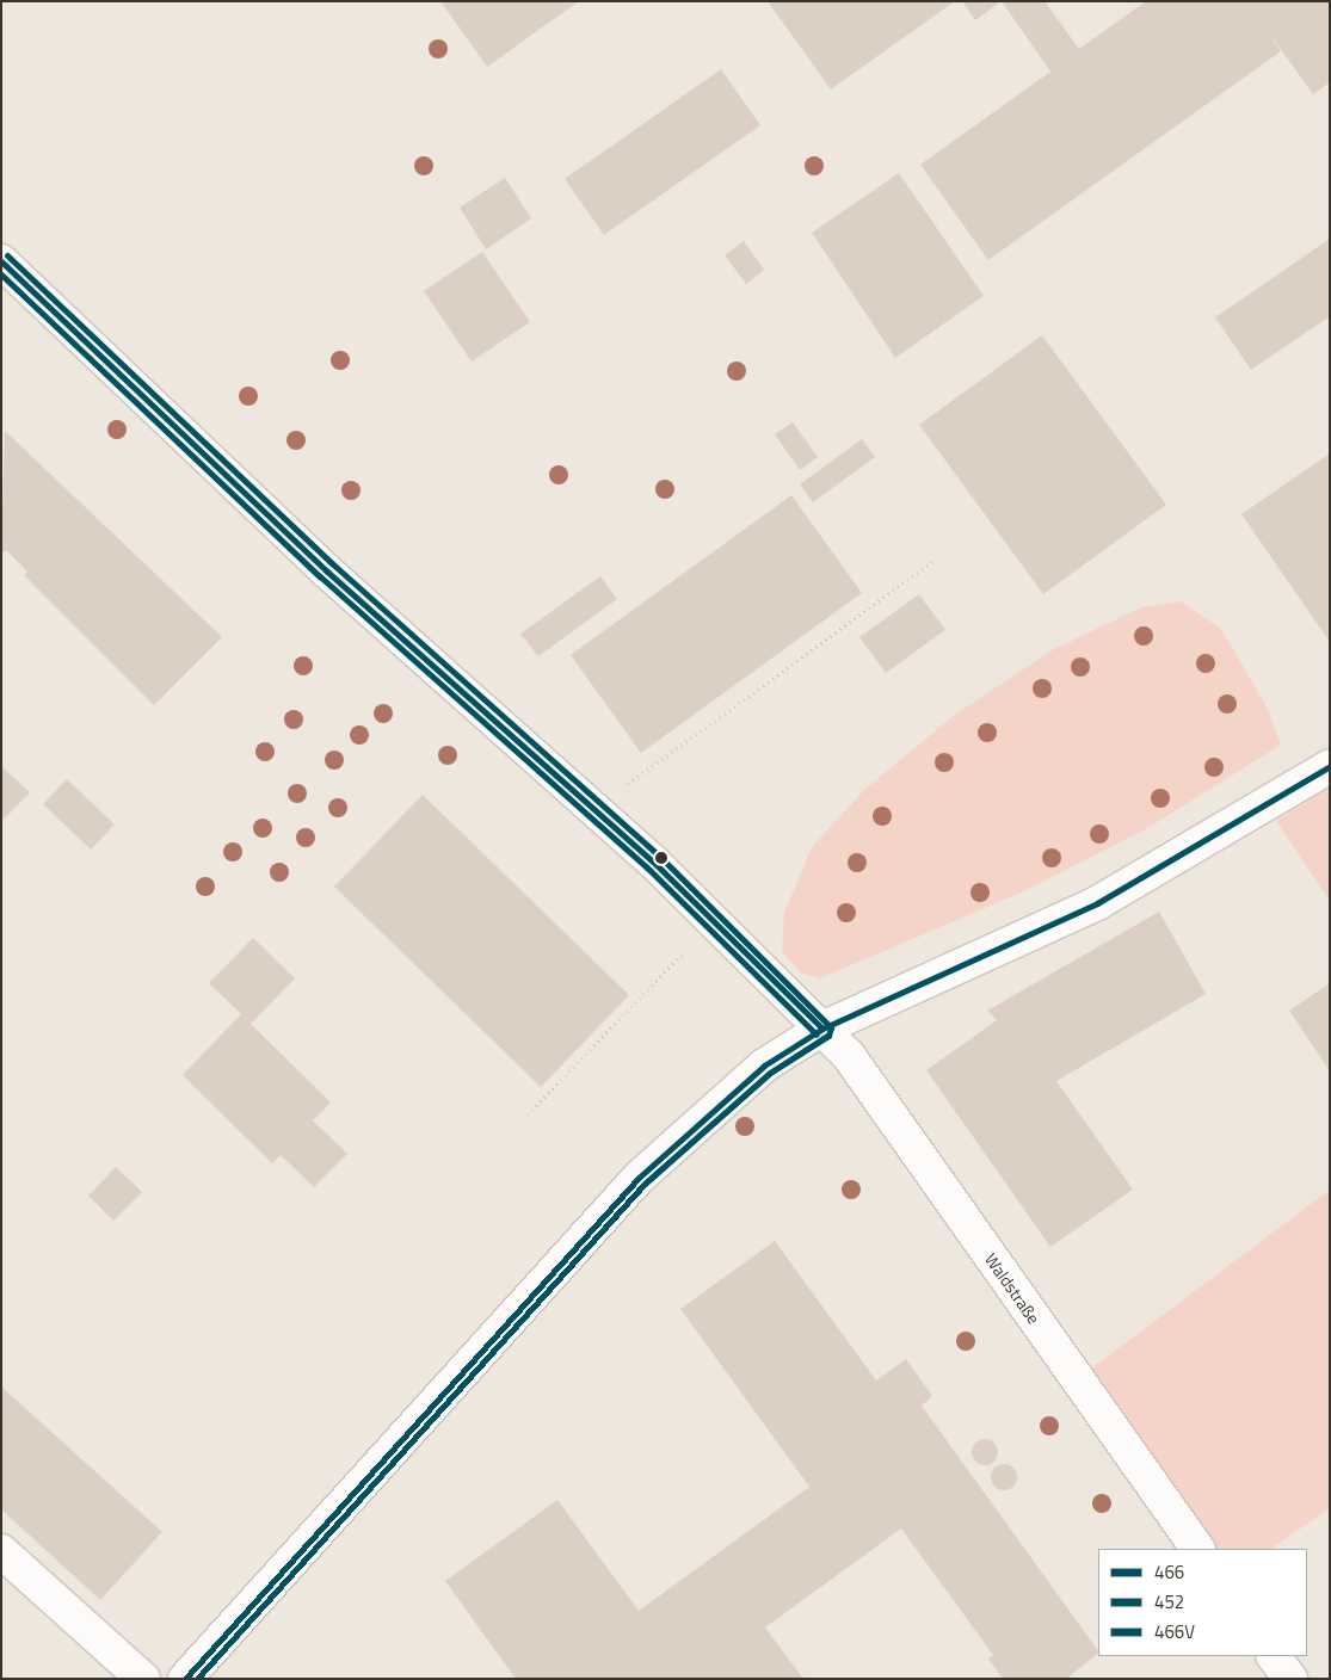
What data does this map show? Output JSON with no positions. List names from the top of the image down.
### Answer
{
  "streets": {
    "street": ["Waldstraße"]
  },
  "lines": ["transit line 466V", "transit line 466", "transit line 452"],
  "legend": ["466", "452", "466V"]
}
